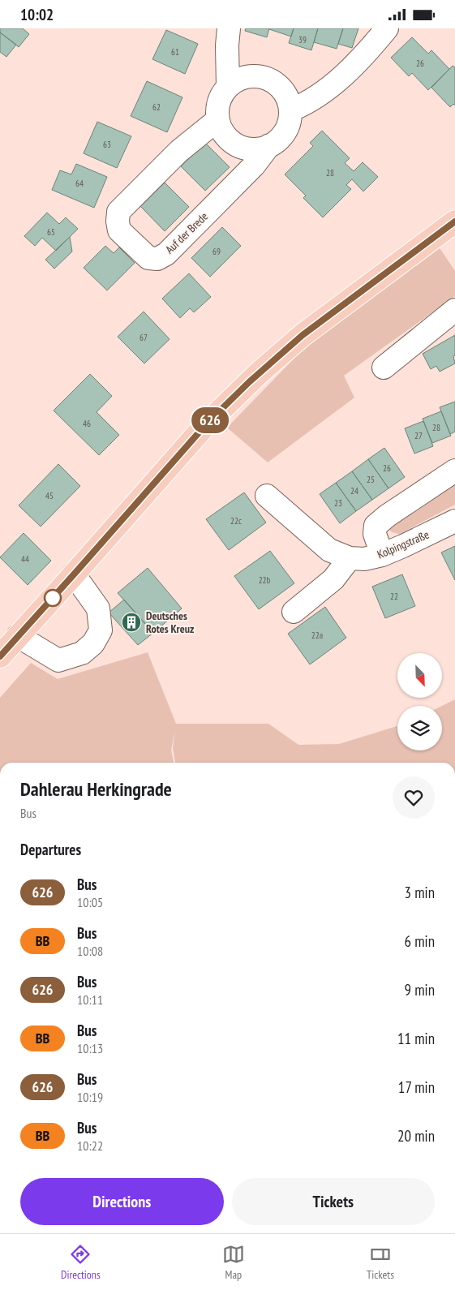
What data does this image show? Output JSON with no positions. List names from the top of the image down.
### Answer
{
  "streets": {
    "street": ["Auf der Brede", "Kolpingstraße"]
  },
  "places": {
    "building": ["Deutsches Rotes Kreuz"]
  },
  "lines": ["bus line 626"],
  "house_numbers": [
    "39",
    "61",
    "26",
    "62",
    "63",
    "28",
    "64",
    "65",
    "69",
    "67",
    "46",
    "28",
    "27",
    "26",
    "25",
    "24",
    "45",
    "23",
    "22c",
    "44",
    "22b",
    "22",
    "22a"
  ],
  "north": "bottom right",
  "page": {
    "status": "10:02",
    "on_map": "626",
    "heading": [
      ["Dahlerau Herkingrade", "Bus"],
      "Departures"
    ],
    "list": [
      {
        "mark": "626",
        "name": "Bus",
        "note": "10:05",
        "value": "3 min"
      },
      {
        "mark": "BB",
        "name": "Bus",
        "note": "10:08",
        "value": "6 min"
      },
      {
        "mark": "626",
        "name": "Bus",
        "note": "10:11",
        "value": "9 min"
      },
      {
        "mark": "BB",
        "name": "Bus",
        "note": "10:13",
        "value": "11 min"
      },
      {
        "mark": "626",
        "name": "Bus",
        "note": "10:19",
        "value": "17 min"
      },
      {
        "mark": "BB",
        "name": "Bus",
        "note": "10:22",
        "value": "20 min"
      }
    ],
    "buttons": ["Directions", "Tickets"],
    "tabs": ["Directions", "Map", "Tickets"]
  }
}
